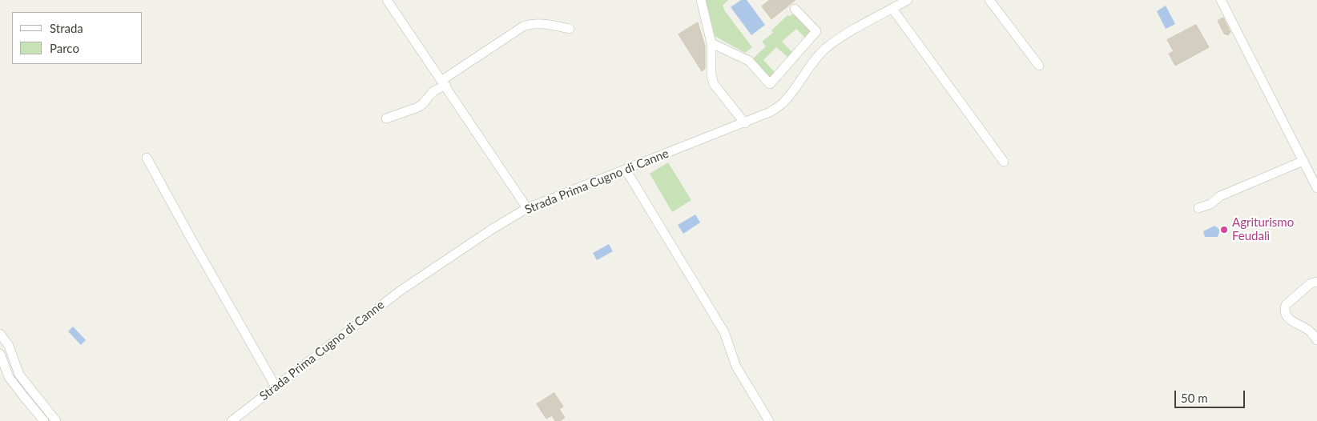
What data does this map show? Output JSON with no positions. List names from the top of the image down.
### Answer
{
  "streets": {
    "street": ["Strada Prima Cugno di Canne"]
  },
  "places": ["Agriturismo Feudalì"],
  "legend": ["Strada", "Parco"],
  "scale_bar": "50 m"
}
